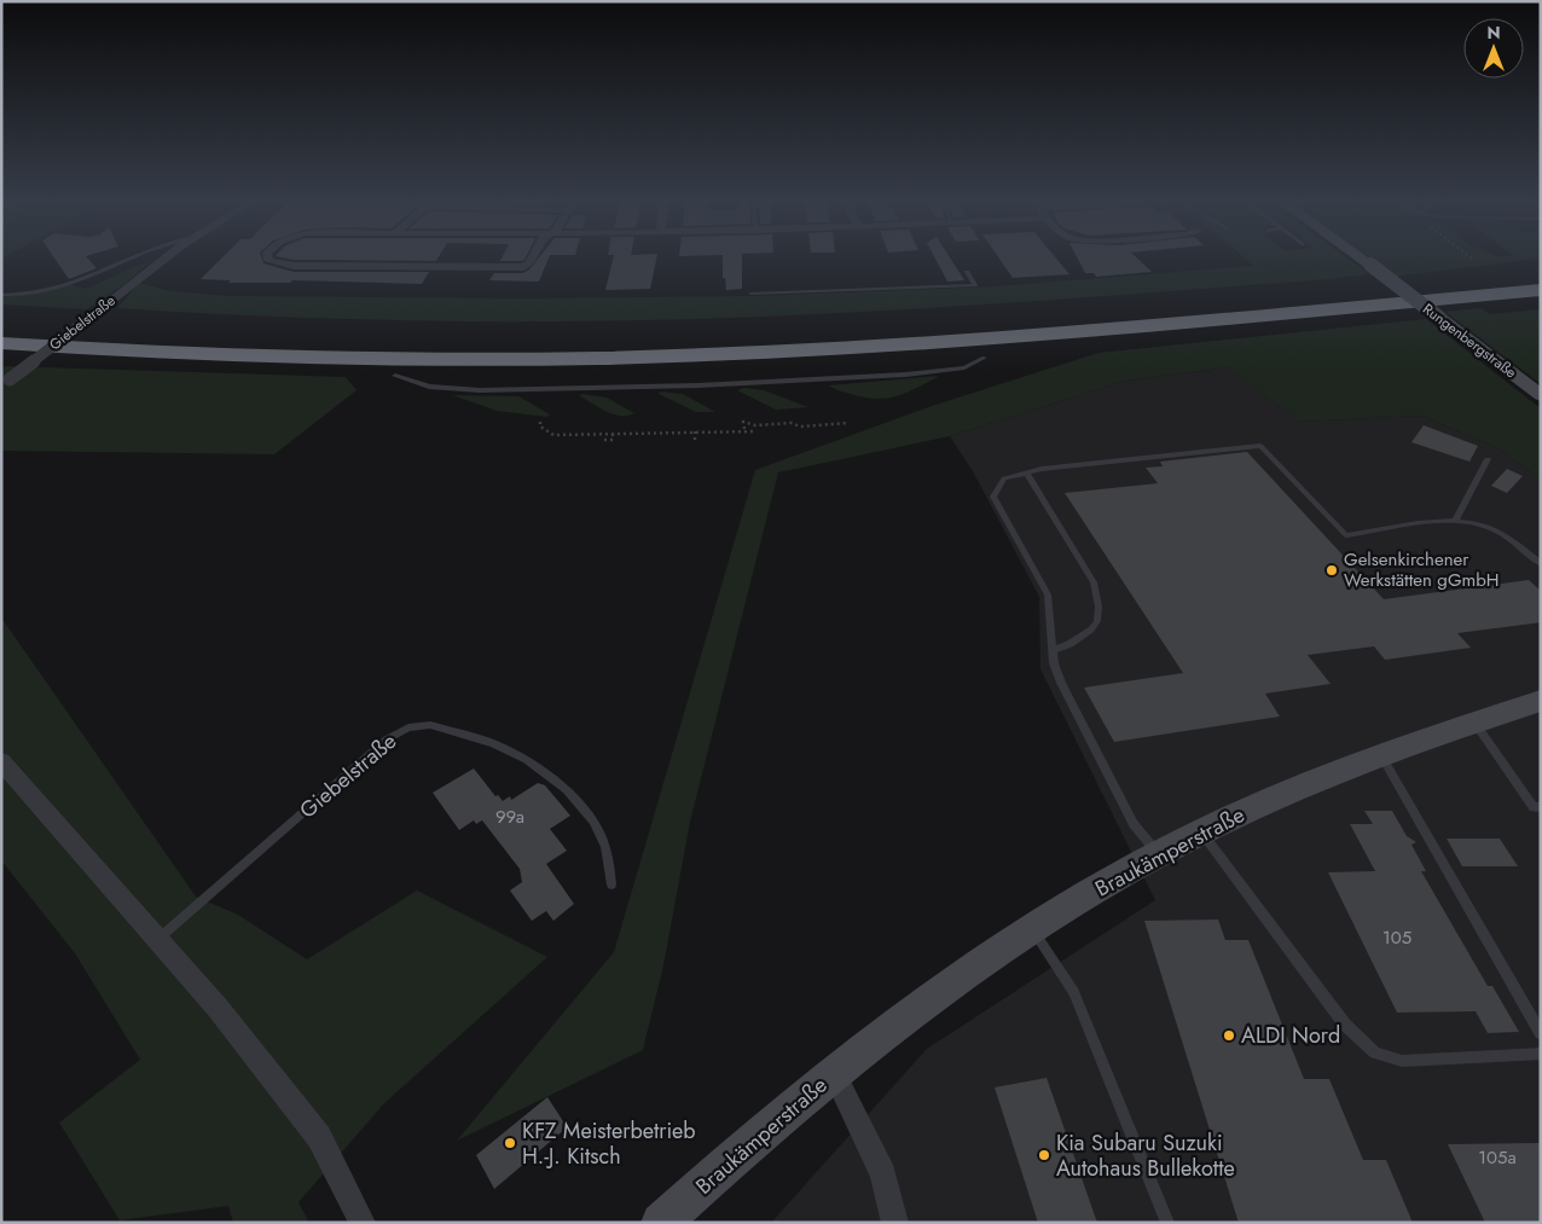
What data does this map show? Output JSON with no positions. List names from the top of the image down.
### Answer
{
  "streets": {
    "street": ["Giebelstraße", "Rungenbergstraße", "Braukämperstraße"]
  },
  "places": [
    "Gelsenkirchener Werkstätten gGmbH",
    "ALDI Nord",
    "KFZ Meisterbetrieb H.-J. Kitsch",
    "Kia Subaru Suzuki Autohaus Bullekotte"
  ],
  "house_numbers": ["99a", "105", "105a"],
  "north": "top"
}
